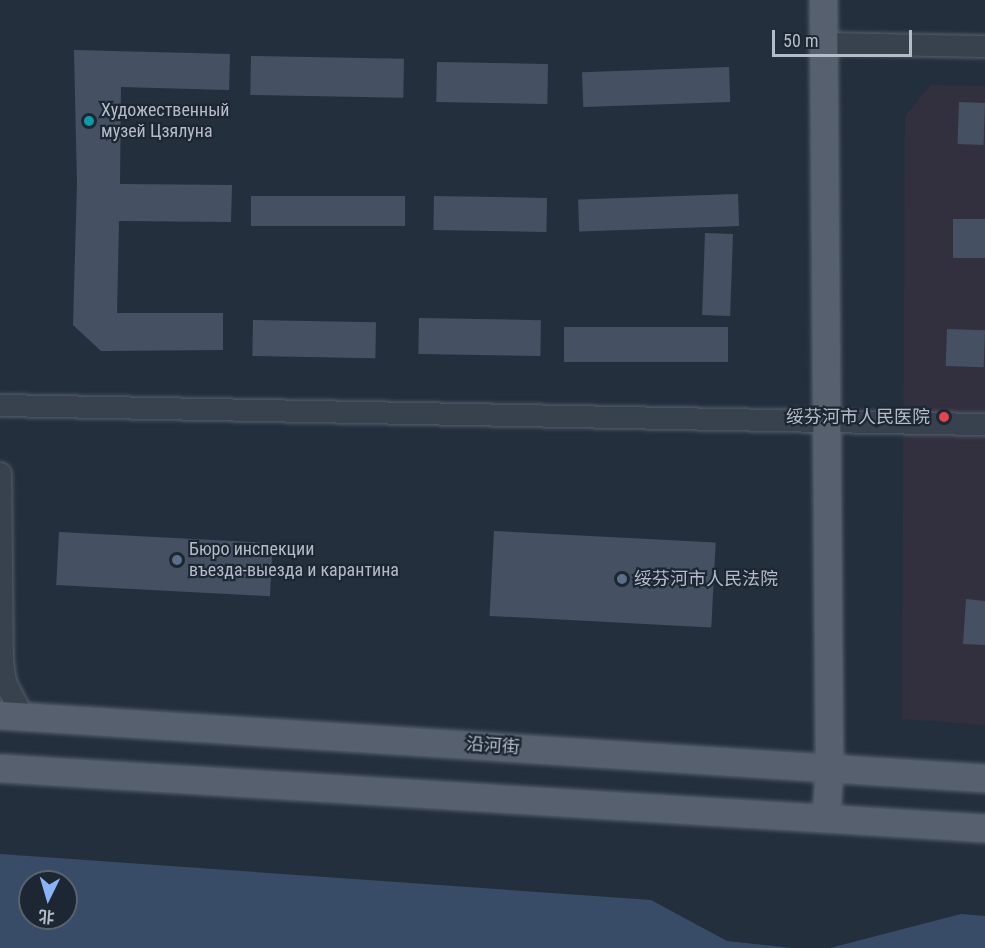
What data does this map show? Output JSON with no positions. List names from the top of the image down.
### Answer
{
  "streets": {
    "main road": ["沿河街"]
  },
  "places": [
    "Художественный музей Цзялуна",
    "绥芬河市人民医院",
    "Бюро инспекции въезда-выезда и карантина",
    "绥芬河市人民法院"
  ],
  "scale_bar": "50 m",
  "north": "bottom"
}
